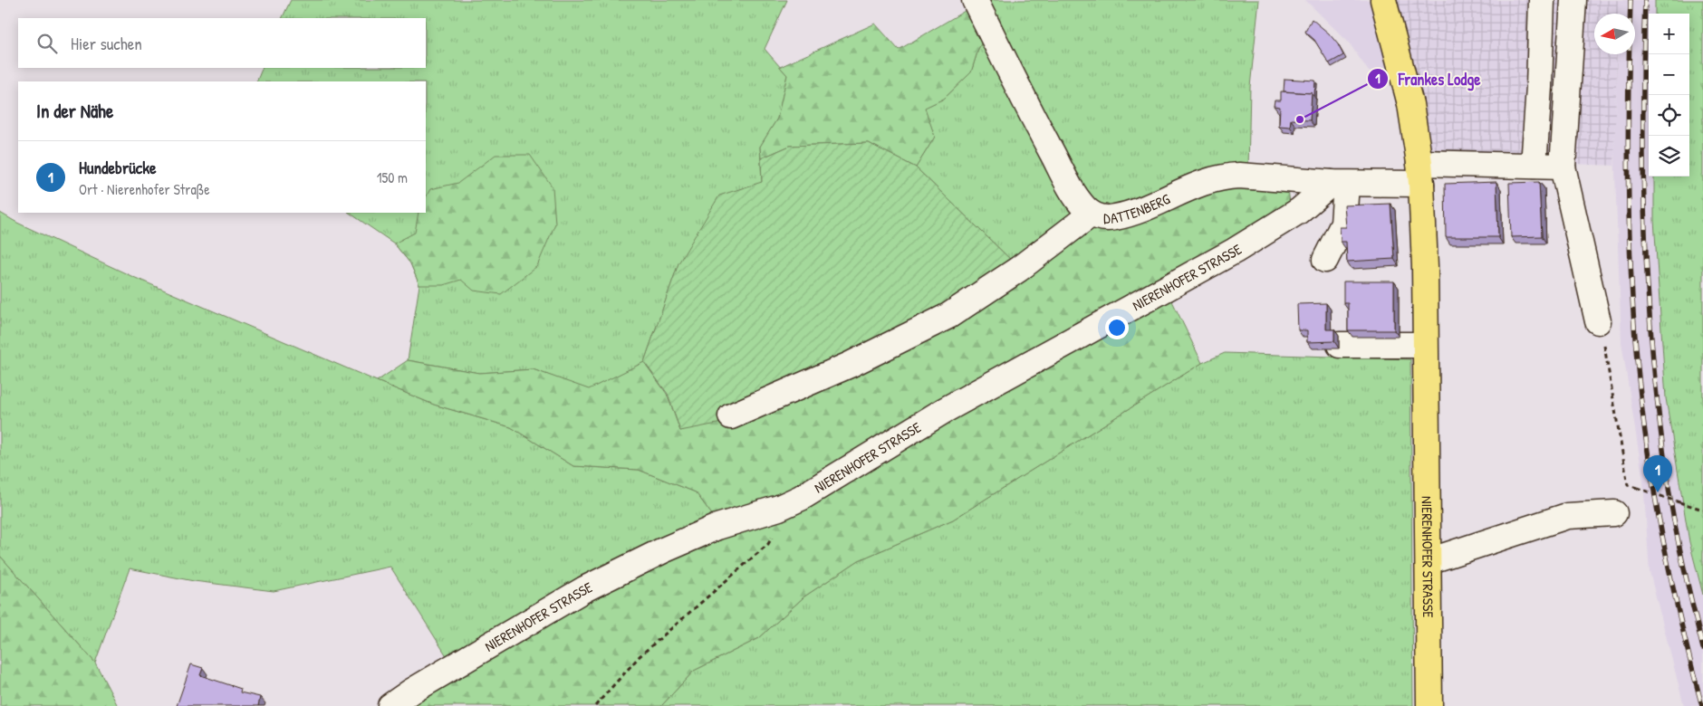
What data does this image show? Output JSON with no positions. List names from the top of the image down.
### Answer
{
  "streets": {
    "main road": ["NIERENHOFER STRASSE"],
    "street": ["DATTENBERG"]
  },
  "crossings": [
    ["DATTENBERG", "NIERENHOFER STRASSE"]
  ],
  "places": ["Frankes Lodge"],
  "north": "left",
  "page": {
    "map_buttons": ["+", "−"],
    "search": "Hier suchen",
    "heading": "In der Nähe",
    "list": [
      {
        "mark": "1",
        "name": "Hundebrücke",
        "note": "Ort · Nierenhofer Straße",
        "value": "150 m"
      }
    ],
    "pins": "1"
  }
}
